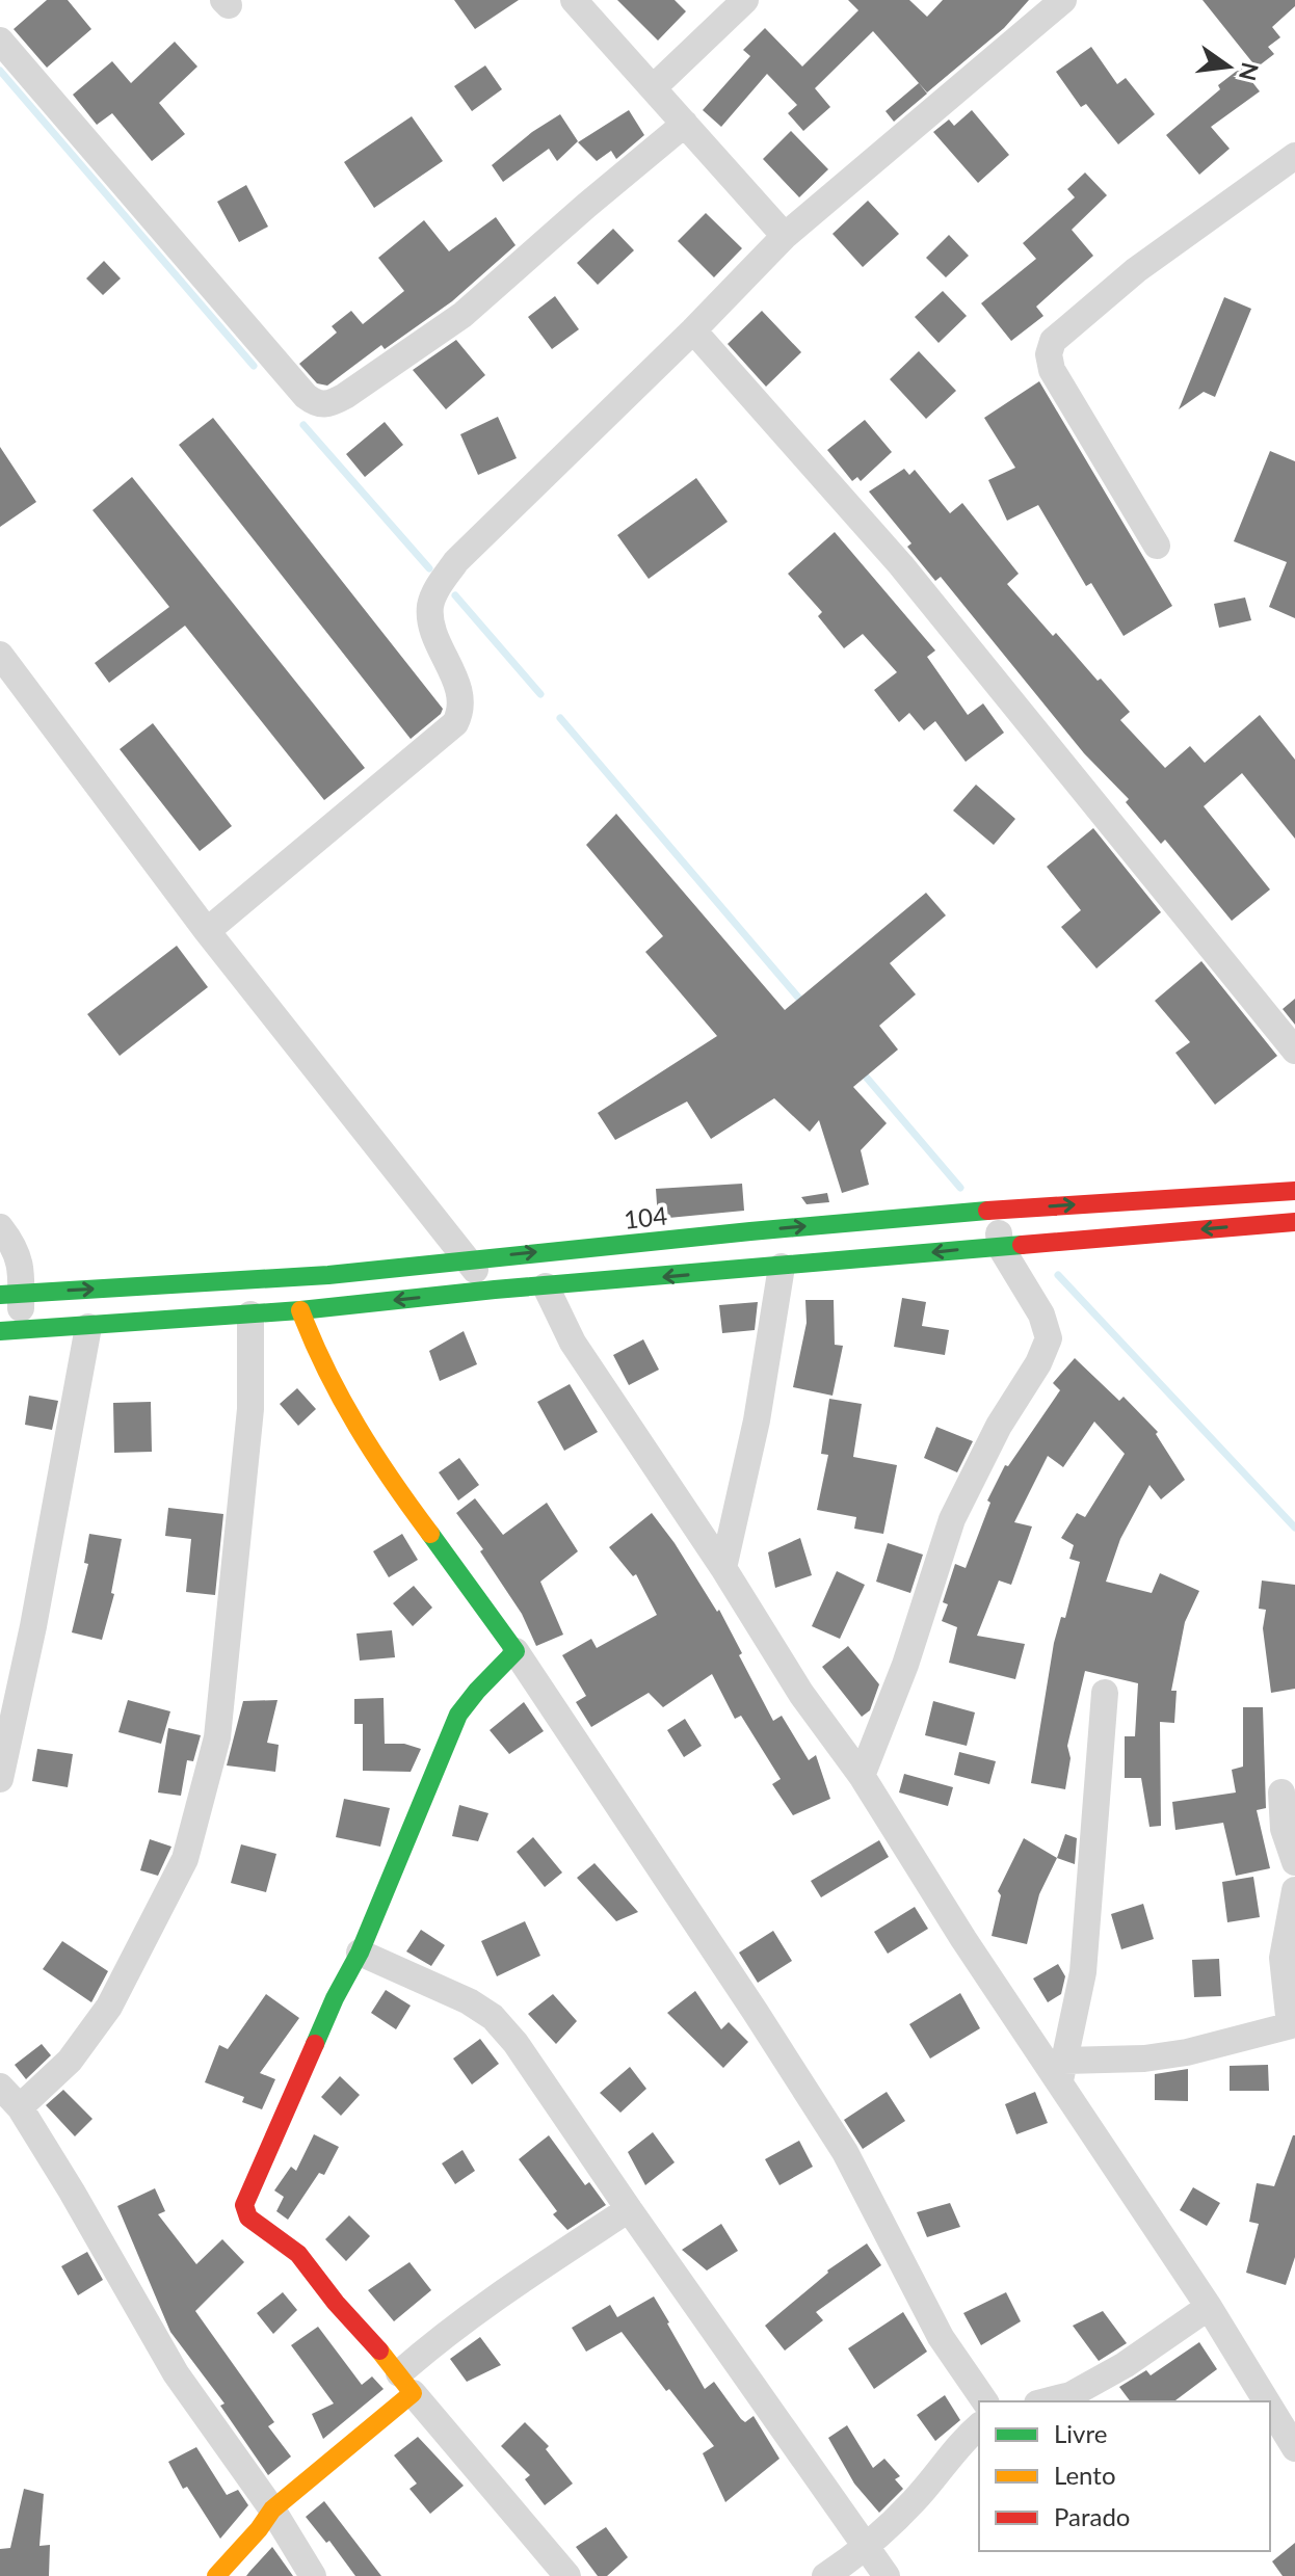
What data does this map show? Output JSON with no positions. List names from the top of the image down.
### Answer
{
  "streets": {
    "street": ["104"]
  },
  "legend": ["Livre", "Lento", "Parado"],
  "north": "right"
}
